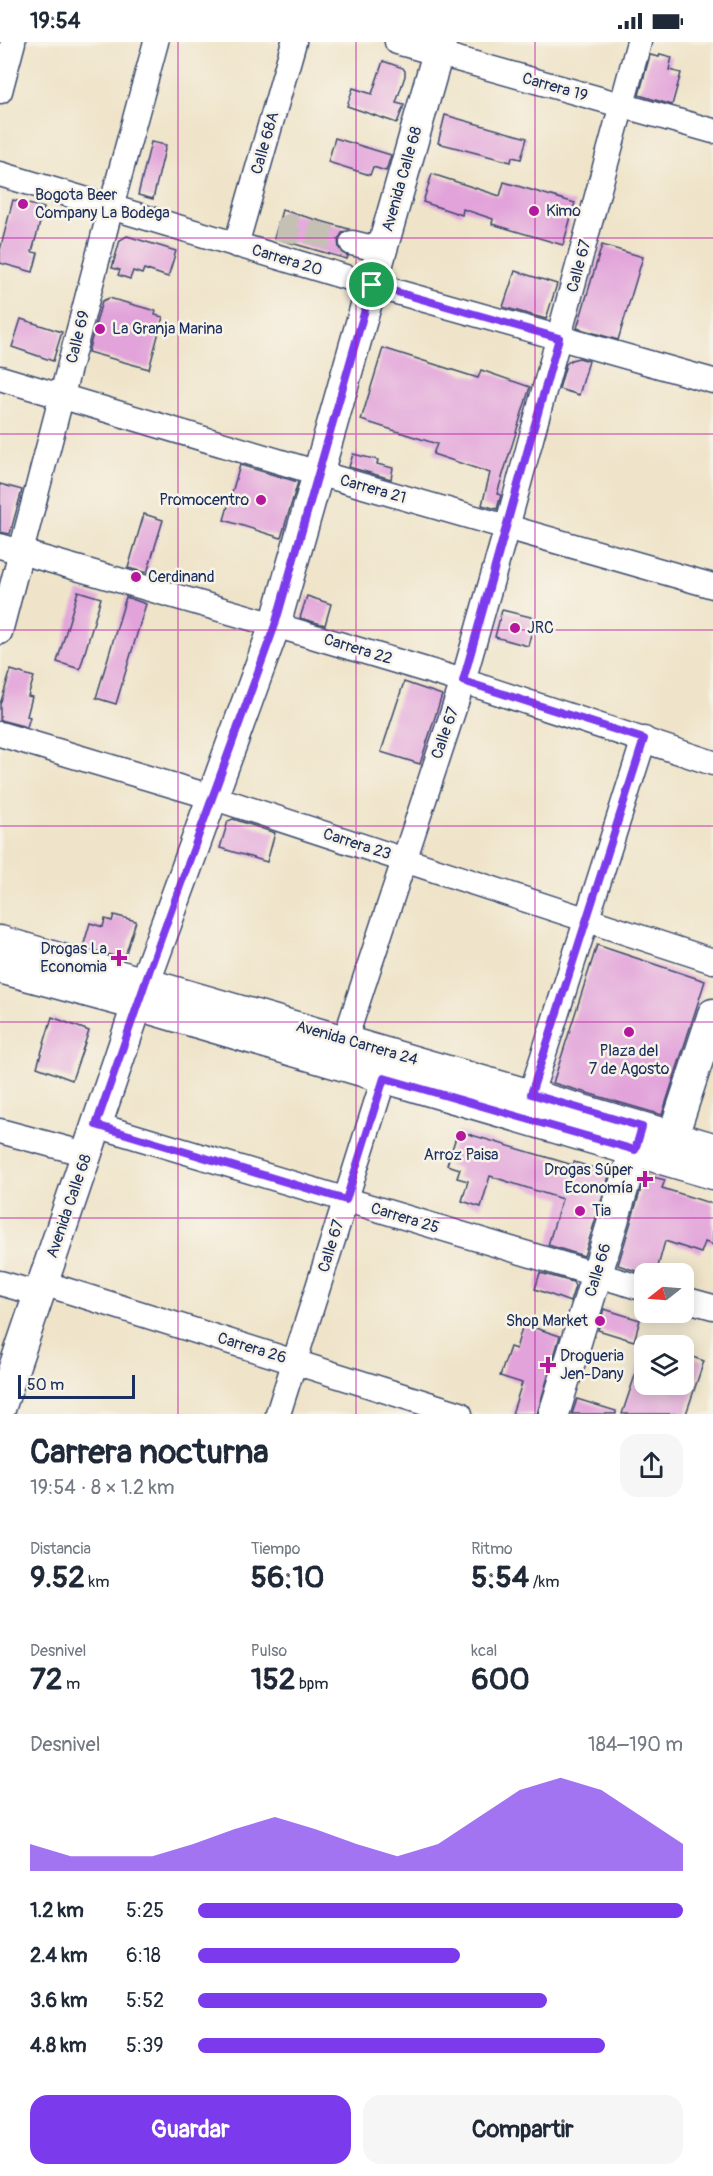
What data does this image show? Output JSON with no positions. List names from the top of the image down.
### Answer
{
  "streets": {
    "main road": ["Avenida Calle 68", "Avenida Carrera 24", "Calle 66"],
    "street": [
      "Carrera 19",
      "Calle 68A",
      "Carrera 20",
      "Calle 67",
      "Calle 69",
      "Carrera 21",
      "Carrera 22",
      "Carrera 23",
      "Carrera 25",
      "Carrera 26"
    ]
  },
  "crossings": [
    ["Carrera 19", "Avenida Calle 68"],
    ["Carrera 19", "Calle 67"],
    ["Calle 68A", "Carrera 20"],
    ["Avenida Calle 68", "Carrera 20"],
    ["Avenida Calle 68", "Carrera 21"],
    ["Avenida Calle 68", "Carrera 22"],
    ["Avenida Calle 68", "Carrera 23"],
    ["Avenida Calle 68", "Avenida Carrera 24"],
    ["Avenida Calle 68", "Carrera 25"],
    ["Avenida Calle 68", "Carrera 26"],
    ["Carrera 20", "Calle 67"],
    ["Carrera 20", "Calle 69"],
    ["Calle 67", "Carrera 21"],
    ["Calle 67", "Carrera 22"],
    ["Calle 67", "Carrera 23"],
    ["Calle 67", "Avenida Carrera 24"],
    ["Calle 67", "Carrera 25"],
    ["Calle 67", "Carrera 26"],
    ["Calle 69", "Carrera 21"],
    ["Calle 69", "Carrera 22"],
    ["Avenida Carrera 24", "Calle 66"],
    ["Carrera 25", "Calle 66"]
  ],
  "places": {
    "other": [
      "Bogota Beer Company La Bodega",
      "Kimo",
      "La Granja Marina",
      "Promocentro",
      "Cerdinand",
      "JRC",
      "Plaza del 7 de Agosto",
      "Arroz Paisa",
      "Tia",
      "Shop Market"
    ],
    "health": ["Drogas La Economia", "Drogas Súper Economía", "Drogueria Jen-Dany"]
  },
  "scale_bar": "50 m",
  "north": "left",
  "page": {
    "status": "19:54",
    "scale": "50 m",
    "heading": ["Carrera nocturna", "19:54 · 8 × 1.2 km"],
    "stats": [
      ["Distancia", "9.52 km"],
      ["Tiempo", "56:10"],
      ["Ritmo", "5:54 /km"],
      ["Desnivel", "72 m"],
      ["Pulso", "152 bpm"],
      ["kcal", "600"]
    ],
    "chart": ["Desnivel", "184–190 m"],
    "list": [
      {
        "name": "1.2 km",
        "note": "5:25"
      },
      {
        "name": "2.4 km",
        "note": "6:18"
      },
      {
        "name": "3.6 km",
        "note": "5:52"
      },
      {
        "name": "4.8 km",
        "note": "5:39"
      }
    ],
    "buttons": ["Guardar", "Compartir"]
  }
}
